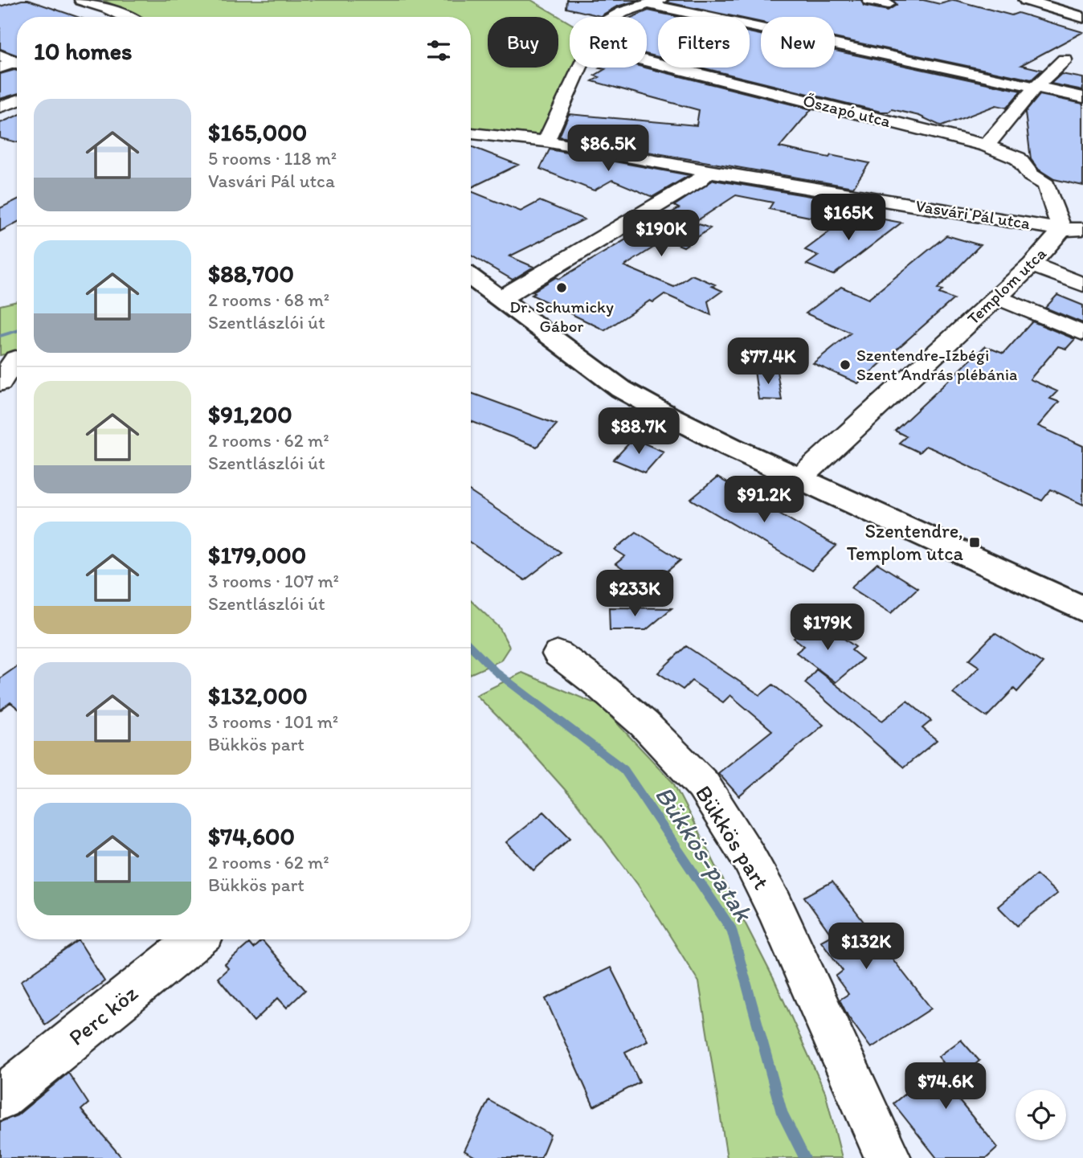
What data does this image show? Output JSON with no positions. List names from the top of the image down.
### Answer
{
  "streets": {
    "street": [
      "Őszapó utca",
      "Vasvári Pál utca",
      "Templom utca",
      "Bükkös part",
      "Perc köz"
    ]
  },
  "crossings": [
    ["Őszapó utca", "Vasvári Pál utca"],
    ["Őszapó utca", "Templom utca"],
    ["Vasvári Pál utca", "Templom utca"]
  ],
  "water": ["Bükkös-patak"],
  "places": {
    "other": ["Dr. Schumicky Gábor", "Szentendre-Izbégi Szent András plébánia"],
    "transit": ["Szentendre, Templom utca"]
  },
  "page": {
    "chip": [
      "Buy",
      "Rent",
      "Filters",
      "New"
    ],
    "heading": "10 homes",
    "list": [
      {
        "name": "$165,000",
        "note": "5 rooms · 118 m² · Vasvári Pál utca"
      },
      {
        "name": "$88,700",
        "note": "2 rooms · 68 m² · Szentlászlói út"
      },
      {
        "name": "$91,200",
        "note": "2 rooms · 62 m² · Szentlászlói út"
      },
      {
        "name": "$179,000",
        "note": "3 rooms · 107 m² · Szentlászlói út"
      },
      {
        "name": "$132,000",
        "note": "3 rooms · 101 m² · Bükkös part"
      },
      {
        "name": "$74,600",
        "note": "2 rooms · 62 m² · Bükkös part"
      }
    ],
    "price": [
      "$86.5K",
      "$165K",
      "$190K",
      "$77.4K",
      "$88.7K",
      "$91.2K",
      "$233K",
      "$179K",
      "$132K",
      "$74.6K"
    ]
  }
}
